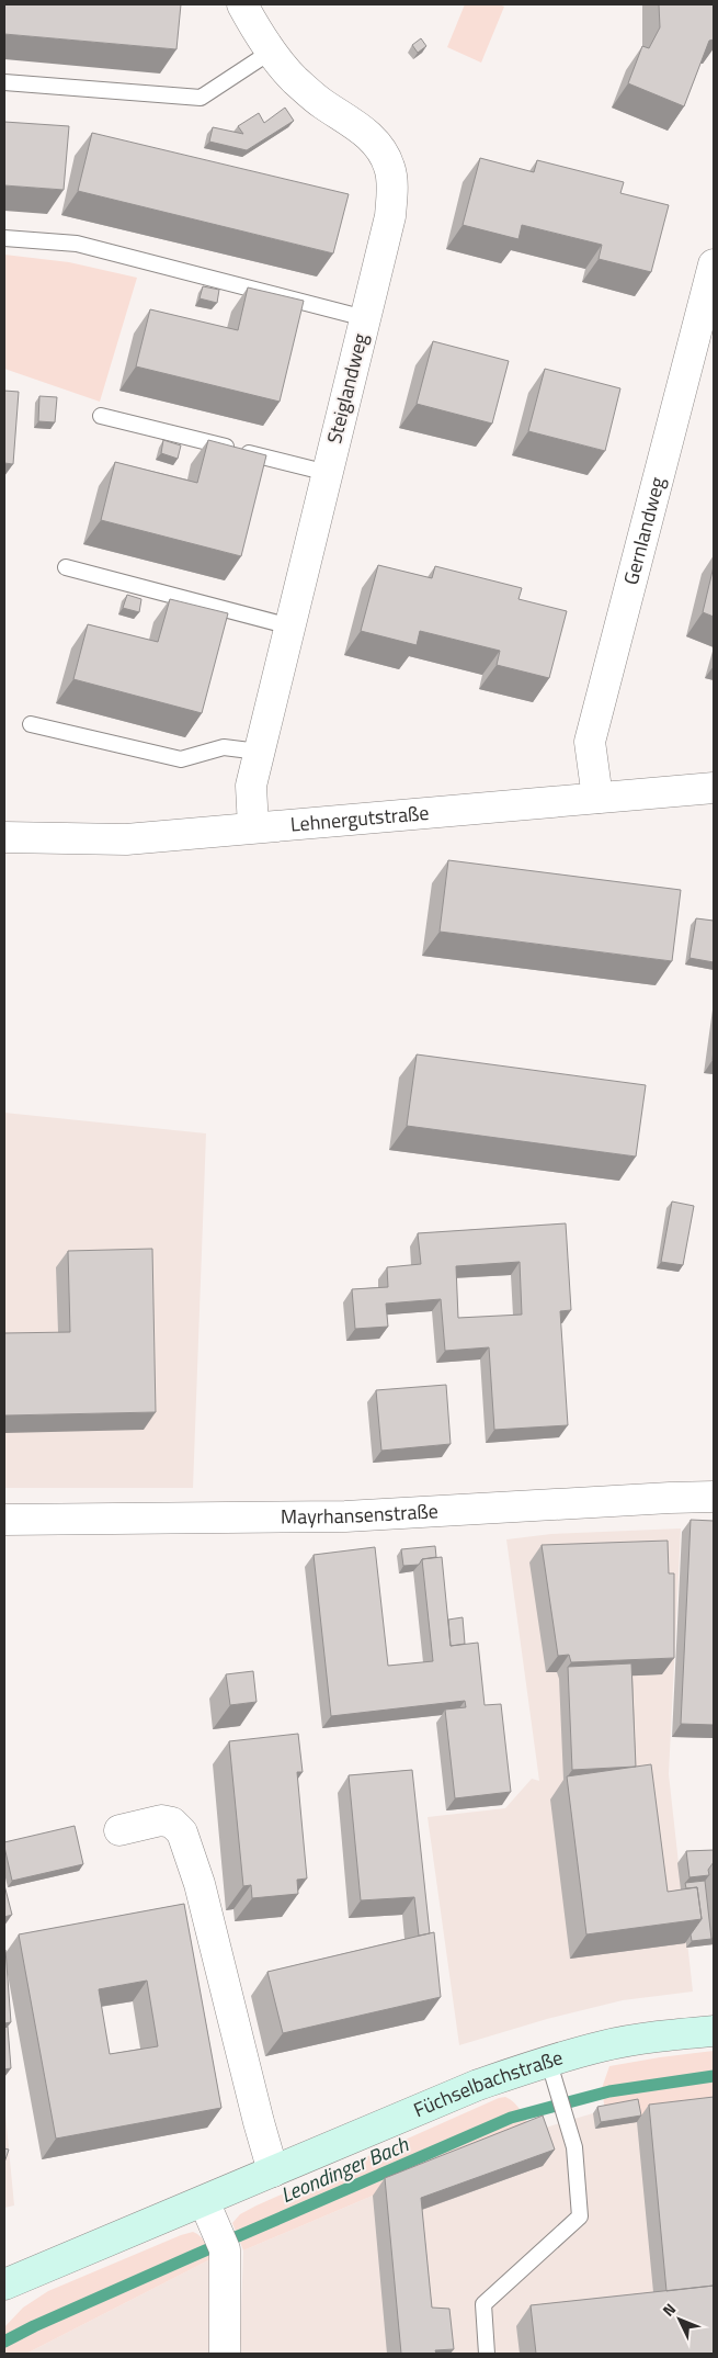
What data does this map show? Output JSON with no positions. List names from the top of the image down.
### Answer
{
  "streets": {
    "street": [
      "Steiglandweg",
      "Gernlandweg",
      "Lehnergutstraße",
      "Mayrhansenstraße",
      "Füchselbachstraße"
    ]
  },
  "crossings": [
    ["Steiglandweg", "Lehnergutstraße"],
    ["Gernlandweg", "Lehnergutstraße"]
  ],
  "water": ["Leondinger Bach"],
  "north": "top left"
}
